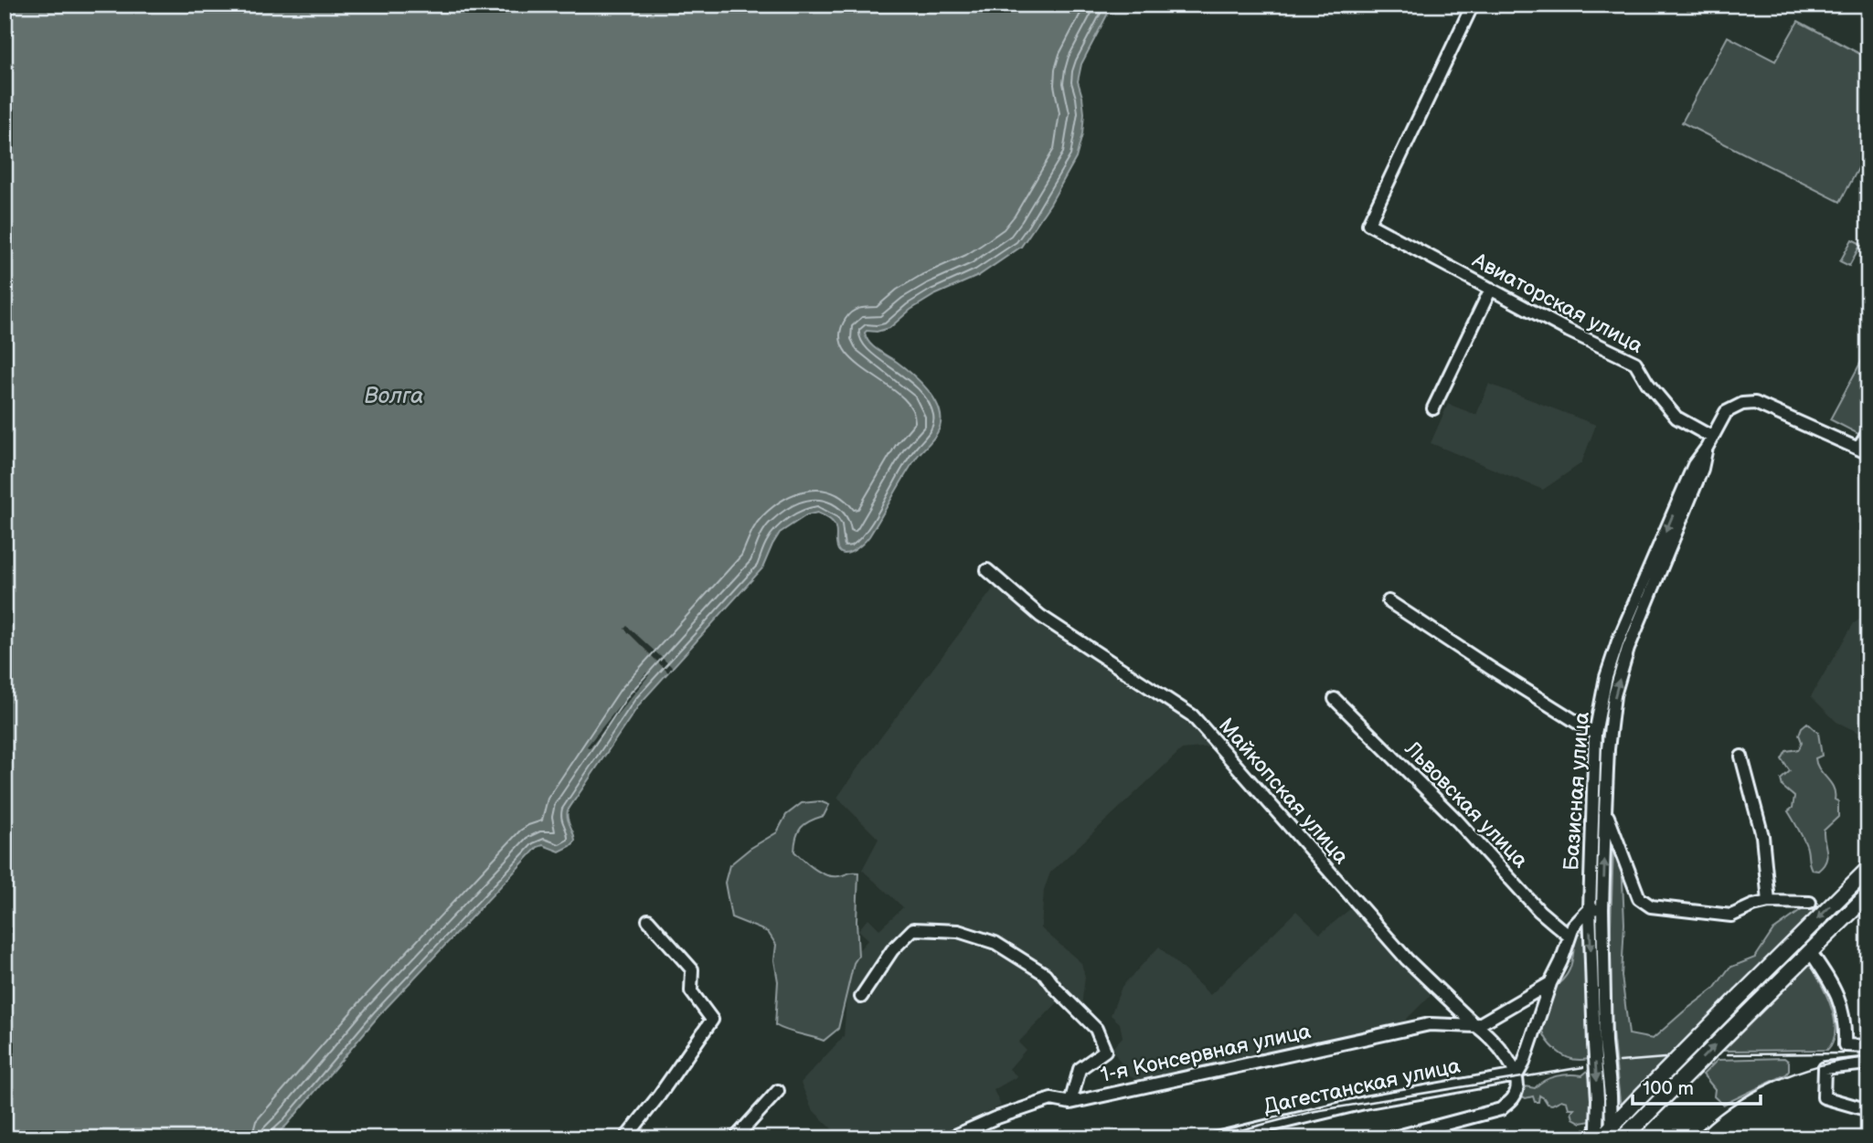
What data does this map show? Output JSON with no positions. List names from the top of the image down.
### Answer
{
  "streets": {
    "street": [
      "Авиаторская улица",
      "Майкопская улица",
      "Базисная улица",
      "Львовская улица",
      "1-я Консервная улица",
      "Дагестанская улица"
    ]
  },
  "crossings": [
    ["Авиаторская улица", "Базисная улица"],
    ["Майкопская улица", "1-я Консервная улица"],
    ["Майкопская улица", "Дагестанская улица"]
  ],
  "water": ["Волга"],
  "scale_bar": "100 m"
}
